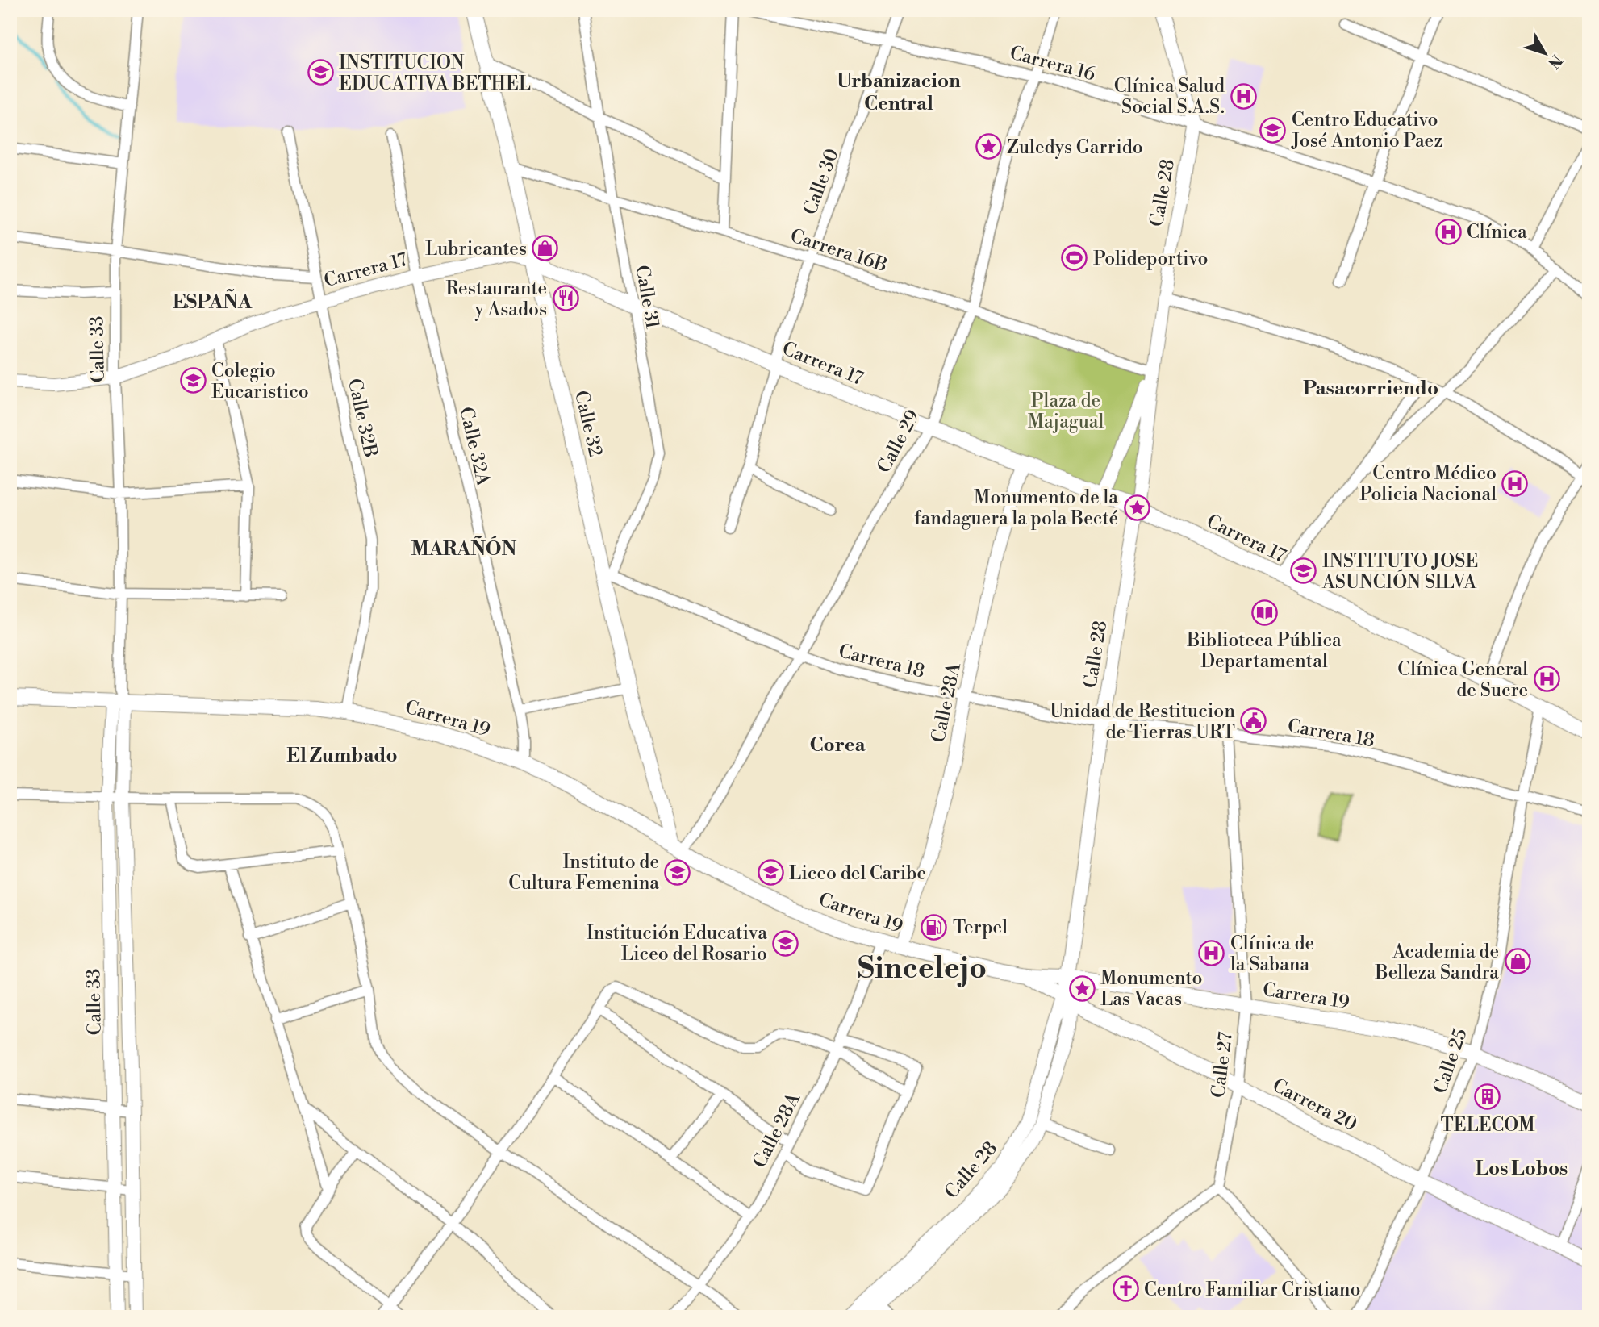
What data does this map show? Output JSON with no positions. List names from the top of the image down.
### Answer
{
  "streets": {
    "main road": [
      "Carrera 17",
      "Calle 32",
      "Carrera 19",
      "Carrera 20"
    ],
    "street": [
      "Carrera 16",
      "Calle 30",
      "Calle 28",
      "Carrera 16B",
      "Calle 31",
      "Calle 33",
      "Calle 32B",
      "Calle 29",
      "Calle 32A",
      "Carrera 18",
      "Calle 28A",
      "Calle 25",
      "Calle 27"
    ]
  },
  "crossings": [
    ["Carrera 16", "Calle 30"],
    ["Carrera 16", "Calle 28"],
    ["Carrera 16", "Calle 29"],
    ["Calle 30", "Carrera 16B"],
    ["Calle 30", "Carrera 17"],
    ["Calle 28", "Carrera 16B"],
    ["Calle 28", "Carrera 17"],
    ["Calle 28", "Carrera 18"],
    ["Calle 28", "Carrera 19"],
    ["Calle 28", "Carrera 20"],
    ["Carrera 16B", "Calle 31"],
    ["Carrera 16B", "Calle 32"],
    ["Carrera 16B", "Calle 29"],
    ["Carrera 17", "Calle 31"],
    ["Carrera 17", "Calle 33"],
    ["Carrera 17", "Calle 32B"],
    ["Carrera 17", "Calle 32"],
    ["Carrera 17", "Calle 29"],
    ["Carrera 17", "Calle 32A"],
    ["Carrera 17", "Calle 28A"],
    ["Carrera 17", "Calle 25"],
    ["Calle 31", "Calle 32"],
    ["Calle 31", "Carrera 18"],
    ["Calle 33", "Carrera 19"],
    ["Calle 32B", "Carrera 19"],
    ["Calle 32", "Calle 29"],
    ["Calle 32", "Carrera 18"],
    ["Calle 32", "Carrera 19"],
    ["Calle 29", "Carrera 18"],
    ["Calle 29", "Carrera 19"],
    ["Calle 32A", "Carrera 19"],
    ["Carrera 18", "Calle 28A"],
    ["Carrera 18", "Calle 25"],
    ["Carrera 18", "Calle 27"],
    ["Calle 28A", "Carrera 19"],
    ["Carrera 19", "Calle 25"],
    ["Carrera 19", "Calle 27"],
    ["Carrera 19", "Carrera 20"],
    ["Calle 25", "Carrera 20"],
    ["Calle 27", "Carrera 20"]
  ],
  "districts": [
    "Urbanizacion Central",
    "ESPAÑA",
    "Pasacorriendo",
    "MARAÑÓN",
    "Corea",
    "El Zumbado",
    "Sincelejo",
    "Los Lobos"
  ],
  "parks": ["Plaza de Majagual"],
  "places": {
    "school or university": [
      "INSTITUCION EDUCATIVA BETHEL",
      "Centro Educativo José Antonio Paez",
      "Colegio Eucaristico",
      "INSTITUTO JOSE ASUNCIÓN SILVA",
      "Instituto de Cultura Femenina",
      "Liceo del Caribe",
      "Institución Educativa Liceo del Rosario"
    ],
    "hospital": [
      "Clínica Salud Social S.A.S.",
      "Clínica",
      "Centro Médico Policia Nacional",
      "Clínica General de Sucre",
      "Clínica de la Sabana"
    ],
    "place": ["Zuledys Garrido", "Monumento de la fandaguera la pola Becté", "Monumento Las Vacas"],
    "shop": ["Lubricantes", "Academia de Belleza Sandra"],
    "sports": ["Polideportivo"],
    "restaurant": ["Restaurante y Asados"],
    "library": ["Biblioteca Pública Departamental"],
    "public building": ["Unidad de Restitucion de Tierras URT"],
    "fuel station": ["Terpel"],
    "building": ["TELECOM"],
    "church": ["Centro Familiar Cristiano"]
  },
  "north": "bottom right"
}
